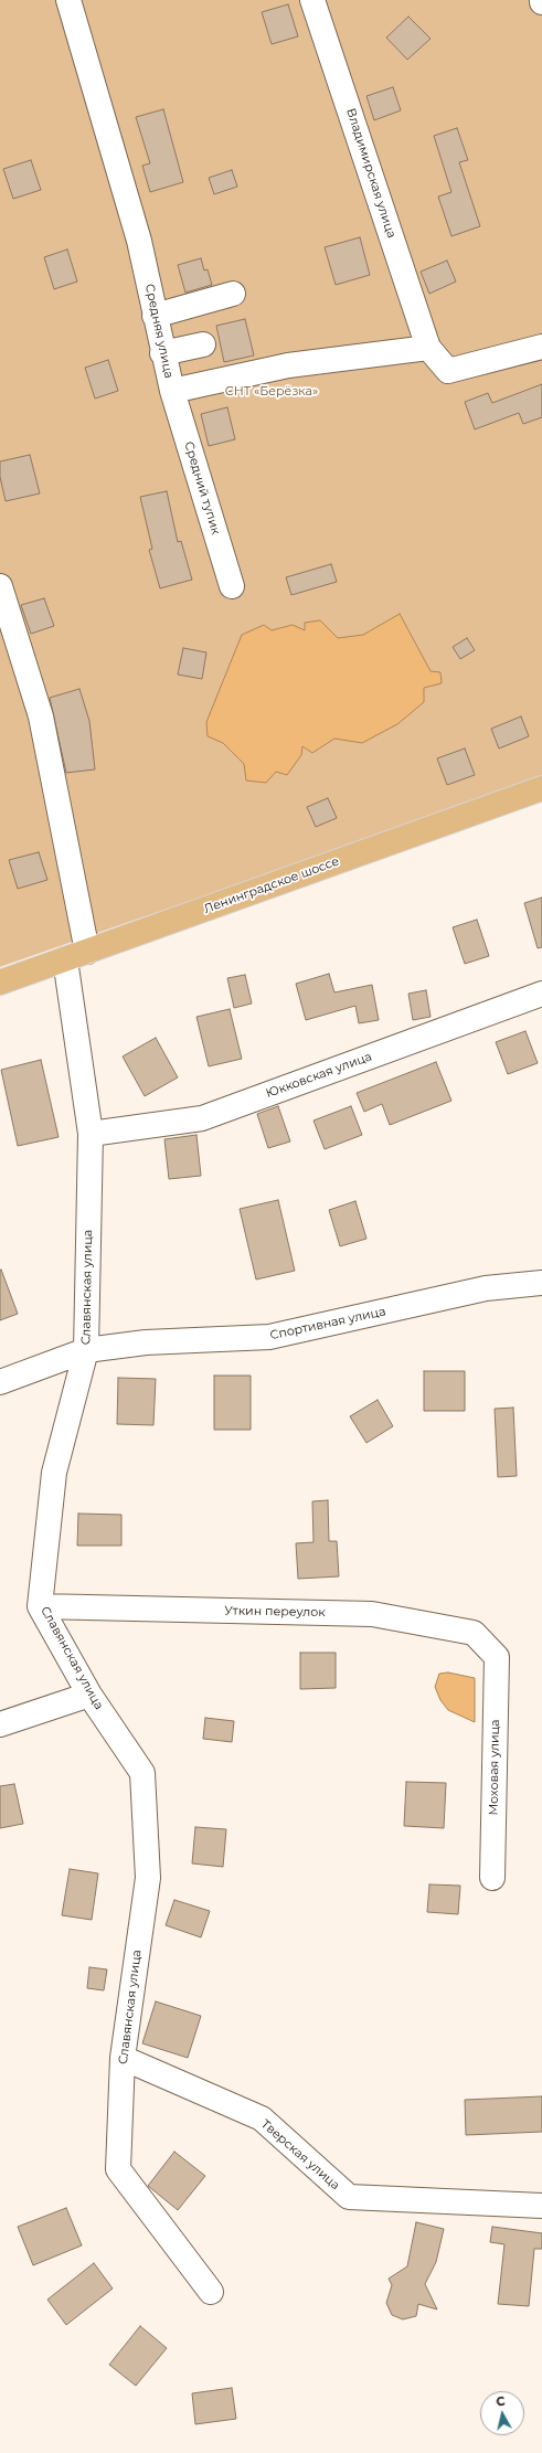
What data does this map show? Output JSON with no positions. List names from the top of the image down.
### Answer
{
  "streets": {
    "main road": ["Ленинградское шоссе"],
    "street": [
      "Владимирская улица",
      "Средняя улица",
      "Средний тупик",
      "Юкковская улица",
      "Славянская улица",
      "Спортивная улица",
      "Уткин переулок",
      "Моховая улица",
      "Тверская улица"
    ]
  },
  "crossings": [
    ["Владимирская улица", "Средняя улица"],
    ["Средняя улица", "Средний тупик"],
    ["Ленинградское шоссе", "Славянская улица"],
    ["Юкковская улица", "Славянская улица"],
    ["Славянская улица", "Спортивная улица"],
    ["Славянская улица", "Уткин переулок"],
    ["Славянская улица", "Тверская улица"],
    ["Уткин переулок", "Моховая улица"]
  ],
  "parks": ["СНТ «Берёзка»"],
  "north": "top"
}
